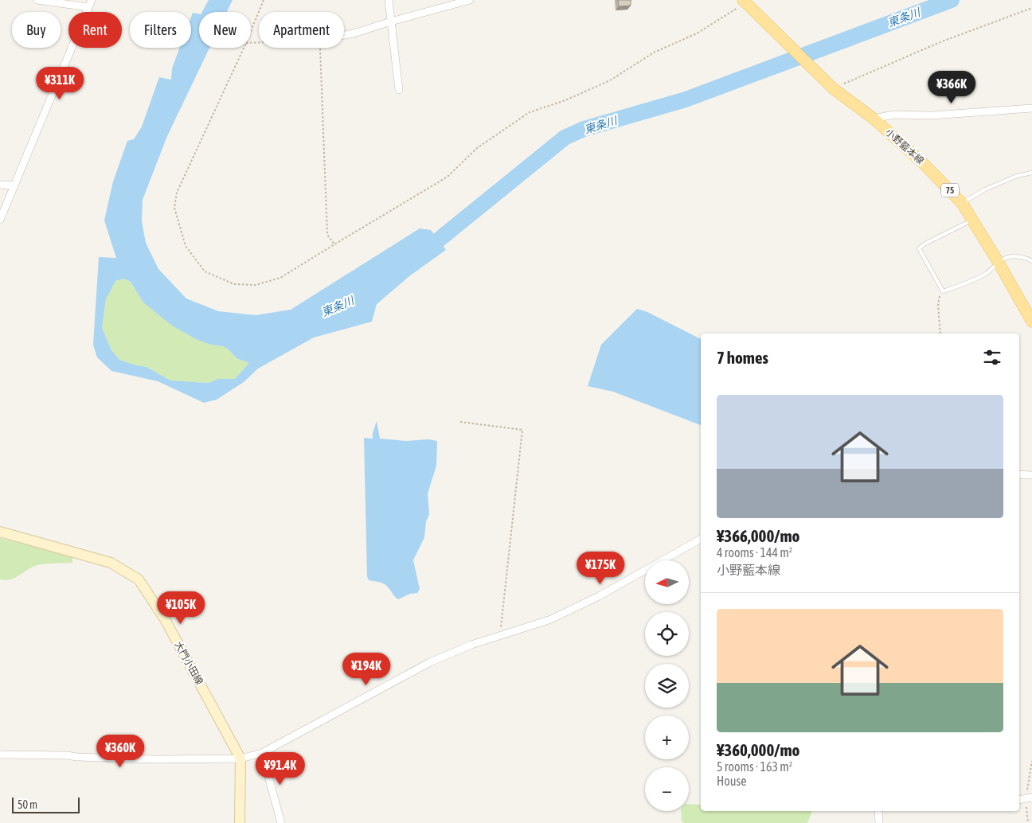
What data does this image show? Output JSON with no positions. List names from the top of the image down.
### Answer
{
  "streets": {
    "main road": ["小野藍本線", "75", "大門小田線"]
  },
  "water": ["東条川"],
  "scale_bar": "50 m",
  "north": "left",
  "page": {
    "chip": [
      "Buy",
      "Rent",
      "Filters",
      "New",
      "Apartment"
    ],
    "price": [
      "¥311K",
      "¥366K",
      "¥175K",
      "¥105K",
      "¥194K",
      "¥360K",
      "¥91.4K"
    ],
    "heading": "7 homes",
    "list": [
      {
        "name": "¥366,000/mo",
        "note": "4 rooms · 144 m² · 小野藍本線"
      },
      {
        "name": "¥360,000/mo",
        "note": "5 rooms · 163 m² · House"
      }
    ],
    "map_buttons": ["+", "−"],
    "scale": "50 m"
  }
}
